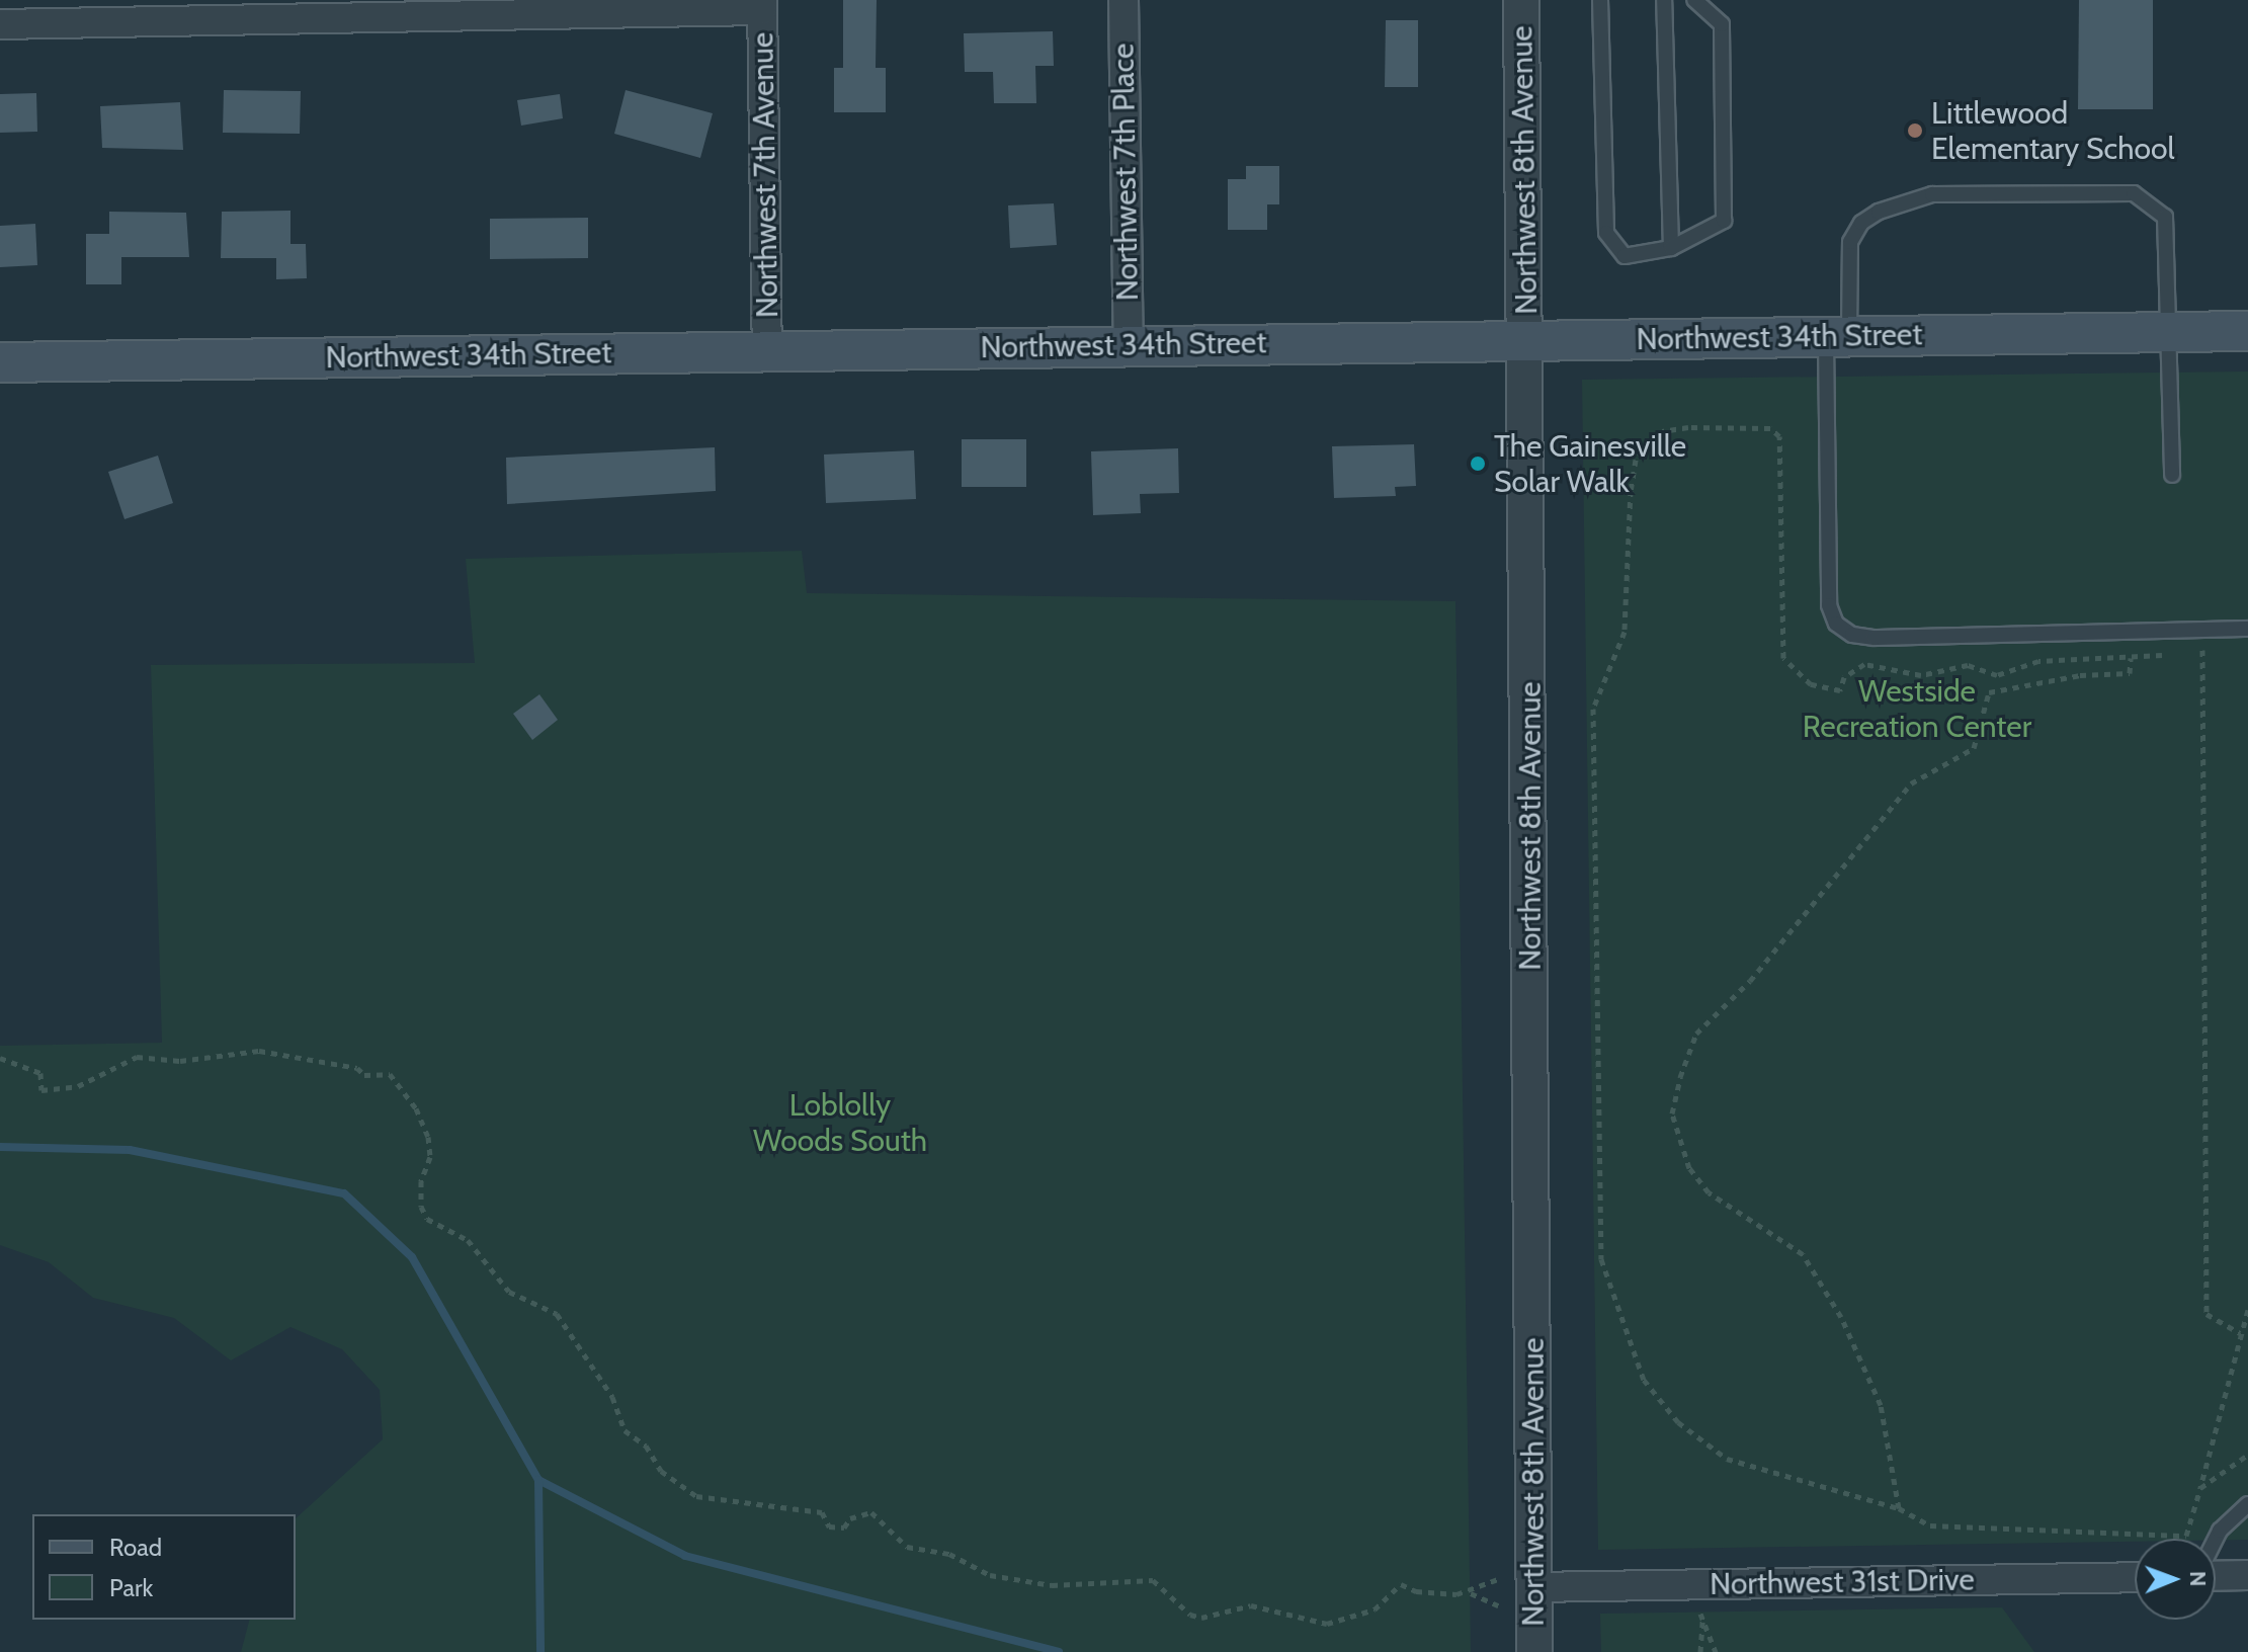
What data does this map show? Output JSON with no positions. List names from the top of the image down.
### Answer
{
  "streets": {
    "main road": ["Northwest 34th Street"],
    "street": [
      "Northwest 8th Avenue",
      "Northwest 7th Place",
      "Northwest 7th Avenue",
      "Northwest 31st Drive"
    ]
  },
  "crossings": [
    ["Northwest 8th Avenue", "Northwest 34th Street"],
    ["Northwest 8th Avenue", "Northwest 31st Drive"],
    ["Northwest 7th Place", "Northwest 34th Street"],
    ["Northwest 7th Avenue", "Northwest 34th Street"]
  ],
  "parks": ["Westside Recreation Center", "Loblolly Woods South"],
  "places": ["Littlewood Elementary School", "The Gainesville Solar Walk"],
  "legend": ["Road", "Park"],
  "north": "right"
}
